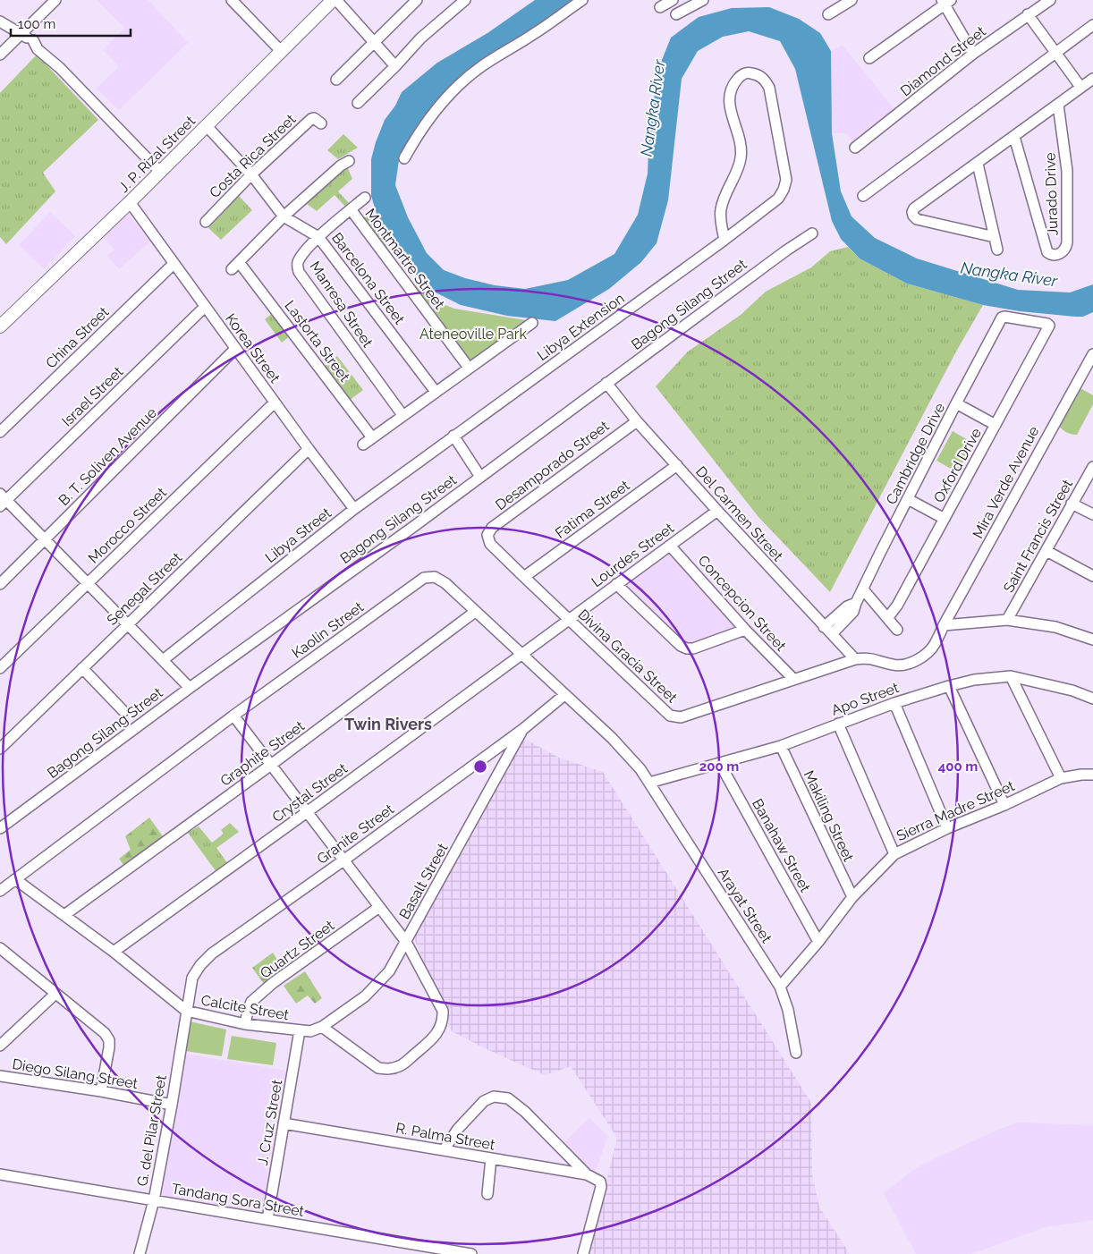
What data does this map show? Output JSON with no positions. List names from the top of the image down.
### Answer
{
  "streets": {
    "main road": ["J. P. Rizal Street"],
    "street": [
      "Diamond Street",
      "Costa Rica Street",
      "Jurado Drive",
      "Montmartre Street",
      "Barcelona Street",
      "Manresa Street",
      "Bagong Silang Street",
      "Libya Extension",
      "China Street",
      "Lastorta Street",
      "Korea Street",
      "Israel Street",
      "Cambridge Drive",
      "B. T. Soliven Avenue",
      "Desamporado Street",
      "Oxford Drive",
      "Mira Verde Avenue",
      "Fatima Street",
      "Del Carmen Street",
      "Morocco Street",
      "Libya Street",
      "Saint Francis Street",
      "Lourdes Street",
      "Senegal Street",
      "Concepcion Street",
      "Kaolin Street",
      "Divina Gracia Street",
      "Apo Street",
      "Graphite Street",
      "Crystal Street",
      "Sierra Madre Street",
      "Makiling Street",
      "Granite Street",
      "Banahaw Street",
      "Basalt Street",
      "Arayat Street",
      "Quartz Street",
      "Calcite Street",
      "Diego Silang Street",
      "J. Cruz Street",
      "G. del Pilar Street",
      "R. Palma Street",
      "Tandang Sora Street"
    ]
  },
  "crossings": [
    ["J. P. Rizal Street", "Korea Street"],
    ["Montmartre Street", "Manresa Street"],
    ["Barcelona Street", "Manresa Street"],
    ["Barcelona Street", "Lastorta Street"],
    ["Bagong Silang Street", "Del Carmen Street"],
    ["Libya Extension", "Libya Street"],
    ["China Street", "Korea Street"],
    ["Korea Street", "Israel Street"],
    ["Korea Street", "B. T. Soliven Avenue"],
    ["Korea Street", "Morocco Street"],
    ["Korea Street", "Libya Street"],
    ["Korea Street", "Senegal Street"],
    ["Cambridge Drive", "Oxford Drive"],
    ["Cambridge Drive", "Del Carmen Street"],
    ["Desamporado Street", "Del Carmen Street"],
    ["Desamporado Street", "Divina Gracia Street"],
    ["Mira Verde Avenue", "Del Carmen Street"],
    ["Mira Verde Avenue", "Divina Gracia Street"],
    ["Fatima Street", "Del Carmen Street"],
    ["Fatima Street", "Divina Gracia Street"],
    ["Del Carmen Street", "Lourdes Street"],
    ["Del Carmen Street", "Divina Gracia Street"],
    ["Lourdes Street", "Concepcion Street"],
    ["Lourdes Street", "Kaolin Street"],
    ["Lourdes Street", "Divina Gracia Street"],
    ["Lourdes Street", "Crystal Street"],
    ["Concepcion Street", "Divina Gracia Street"],
    ["Kaolin Street", "Apo Street"],
    ["Kaolin Street", "Graphite Street"],
    ["Kaolin Street", "Crystal Street"],
    ["Kaolin Street", "Granite Street"],
    ["Kaolin Street", "Arayat Street"],
    ["Kaolin Street", "Calcite Street"],
    ["Apo Street", "Makiling Street"],
    ["Apo Street", "Banahaw Street"],
    ["Apo Street", "Arayat Street"],
    ["Graphite Street", "Calcite Street"],
    ["Crystal Street", "Calcite Street"],
    ["Sierra Madre Street", "Makiling Street"],
    ["Sierra Madre Street", "Banahaw Street"],
    ["Sierra Madre Street", "Arayat Street"],
    ["Granite Street", "Basalt Street"],
    ["Granite Street", "Calcite Street"],
    ["Granite Street", "G. del Pilar Street"],
    ["Basalt Street", "Calcite Street"],
    ["Quartz Street", "Calcite Street"],
    ["Calcite Street", "J. Cruz Street"],
    ["Calcite Street", "G. del Pilar Street"],
    ["Diego Silang Street", "G. del Pilar Street"],
    ["J. Cruz Street", "R. Palma Street"],
    ["J. Cruz Street", "Tandang Sora Street"],
    ["G. del Pilar Street", "Tandang Sora Street"]
  ],
  "districts": ["Twin Rivers"],
  "water": ["Nangka River"],
  "parks": ["Ateneoville Park"],
  "scale_bar": "100 m",
  "rings": ["200 m", "400 m"]
}
